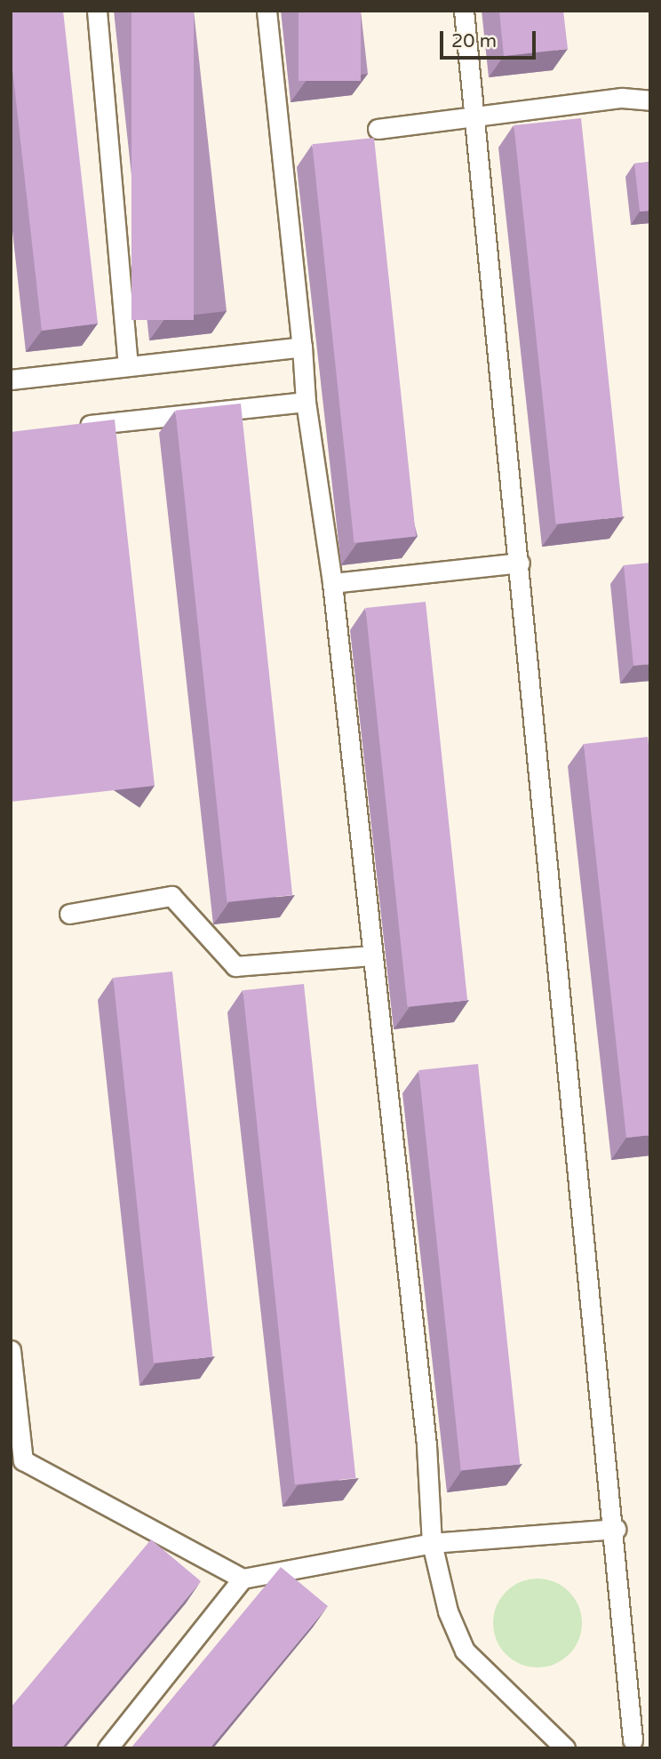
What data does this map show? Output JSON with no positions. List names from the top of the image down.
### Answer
{
  "scale_bar": "20 m"
}
